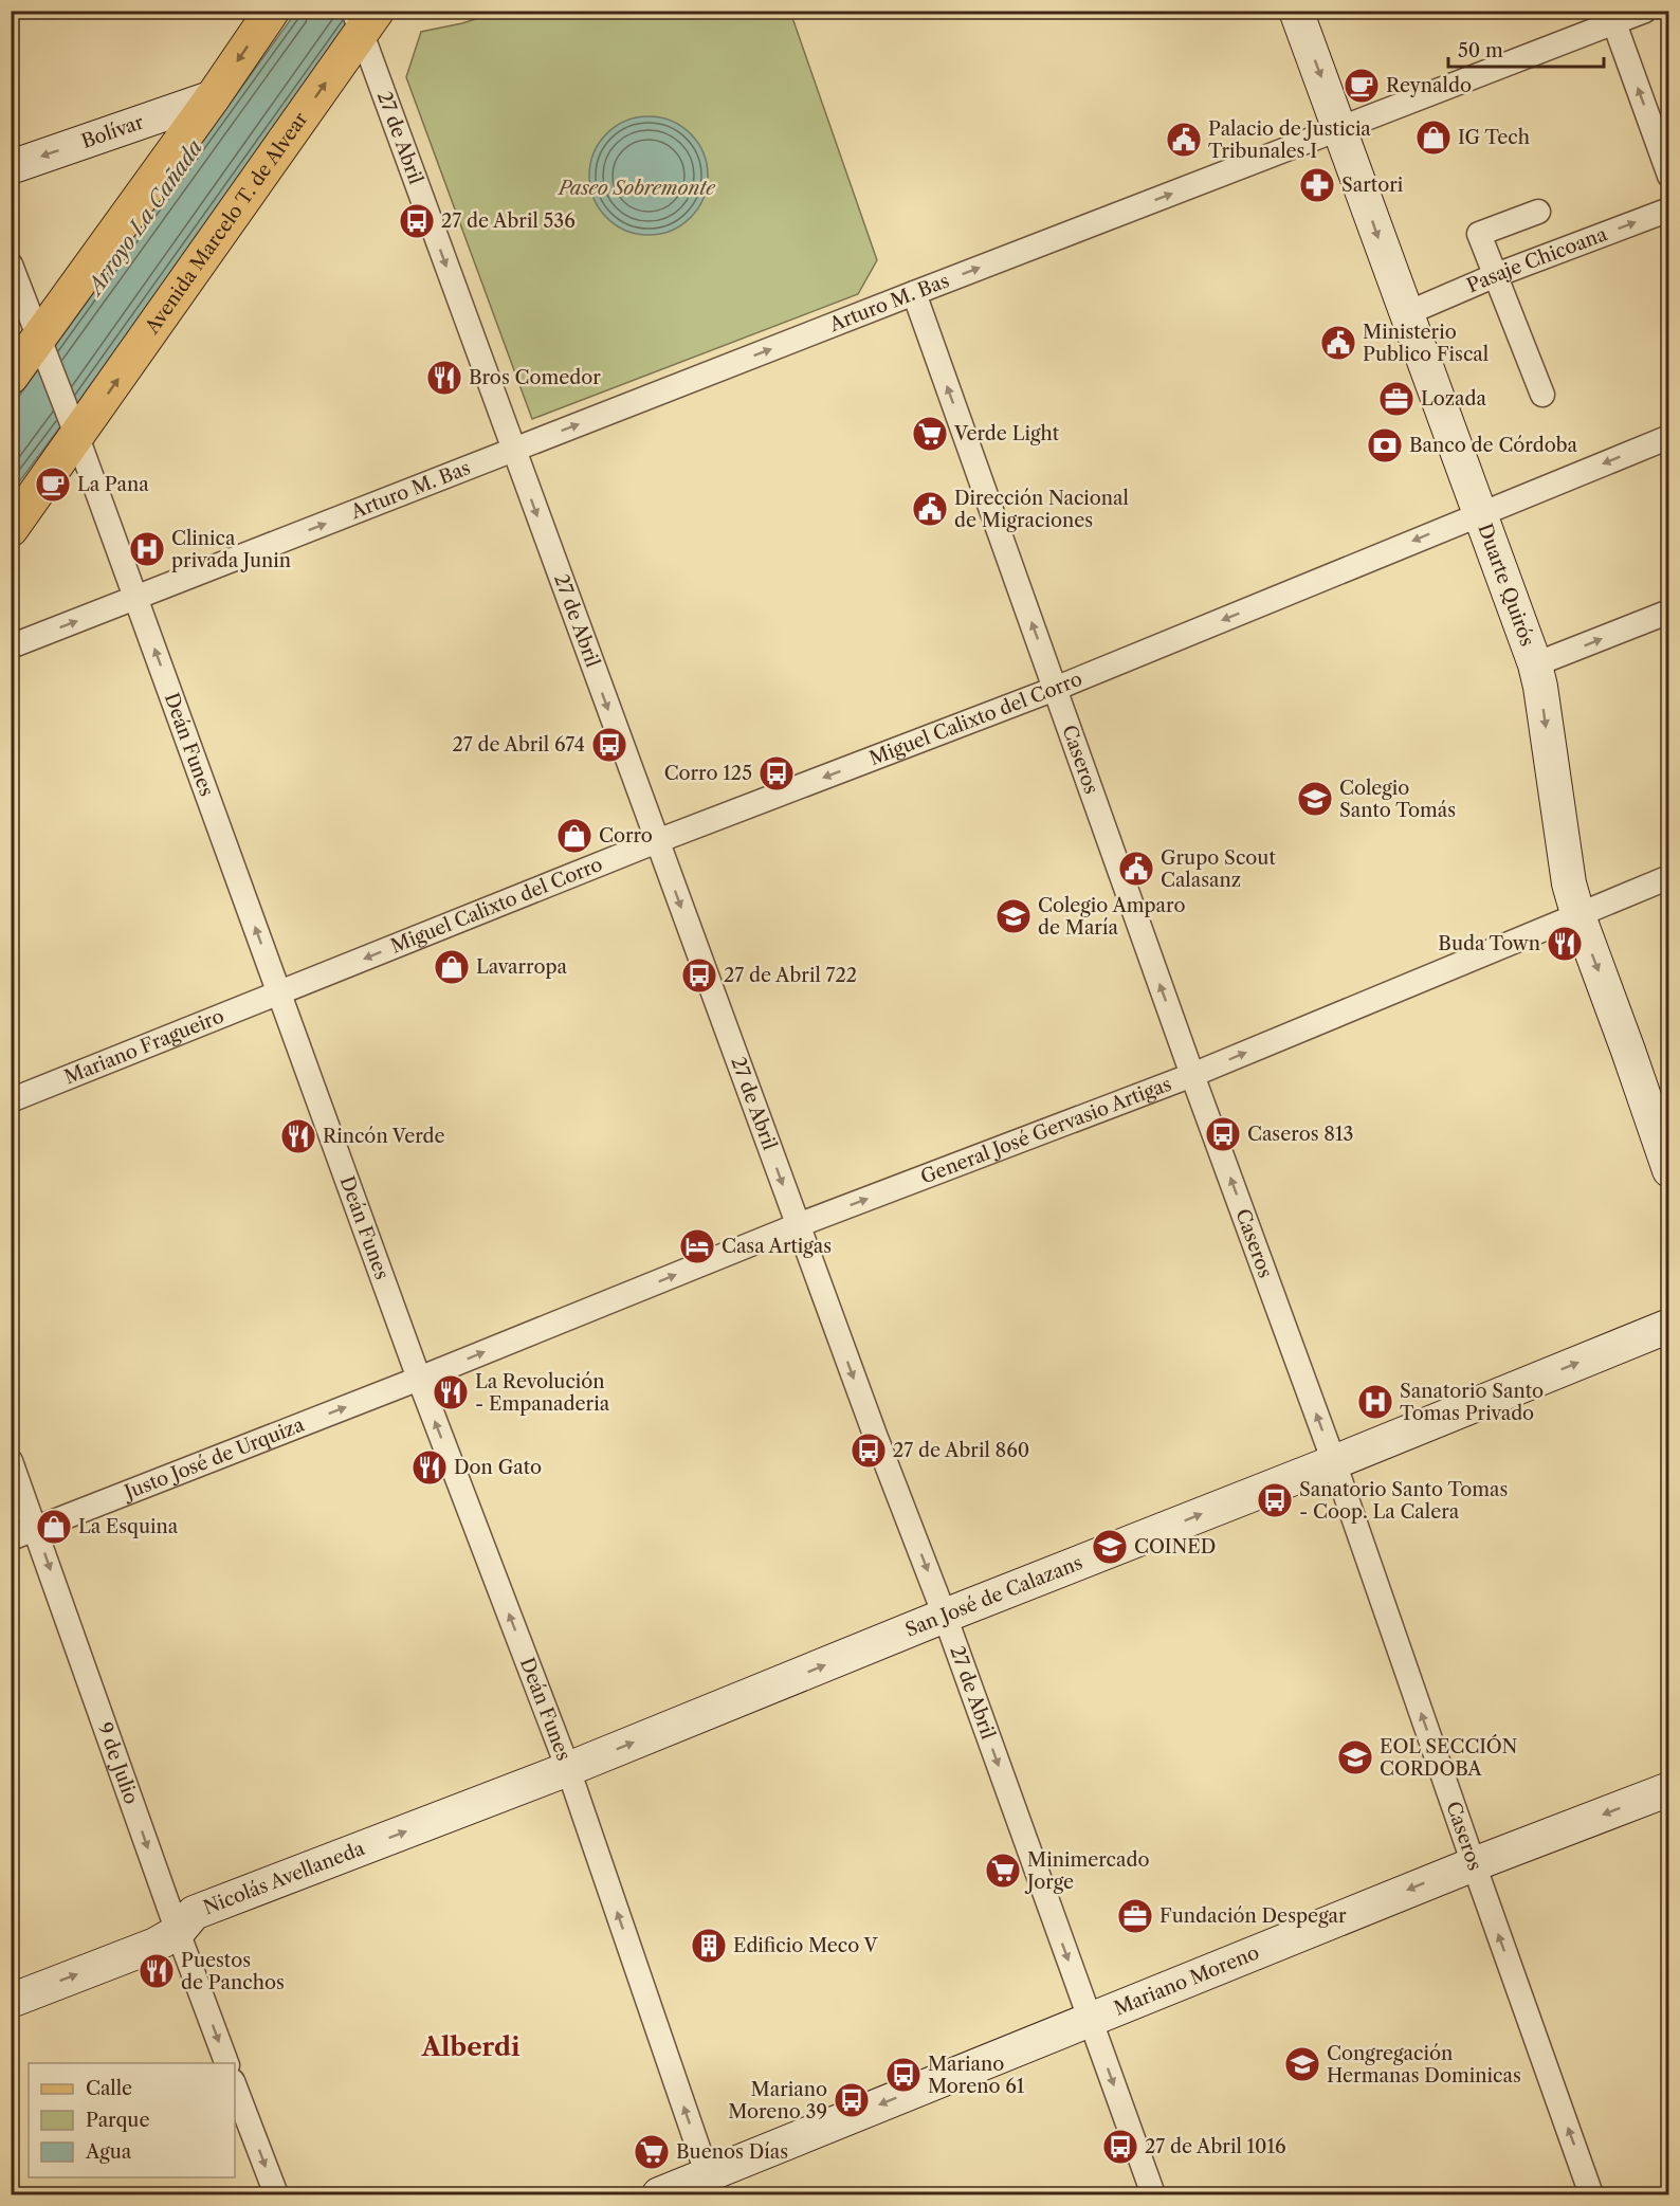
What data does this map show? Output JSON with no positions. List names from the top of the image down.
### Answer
{
  "streets": {
    "main road": ["Avenida Marcelo T. de Alvear"],
    "street": [
      "Bolívar",
      "27 de Abril",
      "Pasaje Chicoana",
      "Arturo M. Bas",
      "Duarte Quirós",
      "Miguel Calixto del Corro",
      "Deán Funes",
      "Caseros",
      "Mariano Fragueiro",
      "General José Gervasio Artigas",
      "Justo José de Urquiza",
      "San José de Calazans",
      "9 de Julio",
      "Nicolás Avellaneda",
      "Mariano Moreno"
    ]
  },
  "crossings": [
    ["27 de Abril", "Avenida Marcelo T. de Alvear"],
    ["27 de Abril", "Arturo M. Bas"],
    ["27 de Abril", "Miguel Calixto del Corro"],
    ["27 de Abril", "General José Gervasio Artigas"],
    ["27 de Abril", "San José de Calazans"],
    ["27 de Abril", "Mariano Moreno"],
    ["Avenida Marcelo T. de Alvear", "Deán Funes"],
    ["Pasaje Chicoana", "Duarte Quirós"],
    ["Arturo M. Bas", "Duarte Quirós"],
    ["Arturo M. Bas", "Deán Funes"],
    ["Arturo M. Bas", "Caseros"],
    ["Duarte Quirós", "Miguel Calixto del Corro"],
    ["Duarte Quirós", "General José Gervasio Artigas"],
    ["Miguel Calixto del Corro", "Deán Funes"],
    ["Miguel Calixto del Corro", "Caseros"],
    ["Miguel Calixto del Corro", "Mariano Fragueiro"],
    ["Deán Funes", "Mariano Fragueiro"],
    ["Deán Funes", "General José Gervasio Artigas"],
    ["Deán Funes", "Justo José de Urquiza"],
    ["Deán Funes", "San José de Calazans"],
    ["Deán Funes", "Nicolás Avellaneda"],
    ["Deán Funes", "Mariano Moreno"],
    ["Caseros", "General José Gervasio Artigas"],
    ["Caseros", "San José de Calazans"],
    ["Caseros", "Mariano Moreno"],
    ["General José Gervasio Artigas", "Justo José de Urquiza"],
    ["Justo José de Urquiza", "9 de Julio"],
    ["San José de Calazans", "Nicolás Avellaneda"],
    ["9 de Julio", "Nicolás Avellaneda"]
  ],
  "one_way": [
    "Bolívar",
    "27 de Abril",
    "Pasaje Chicoana",
    "Arturo M. Bas",
    "Duarte Quirós",
    "Miguel Calixto del Corro",
    "Deán Funes",
    "Caseros",
    "General José Gervasio Artigas",
    "Justo José de Urquiza",
    "San José de Calazans",
    "9 de Julio",
    "Nicolás Avellaneda",
    "Mariano Moreno"
  ],
  "districts": ["Alberdi"],
  "water": ["Arroyo La Cañada"],
  "parks": ["Paseo Sobremonte"],
  "places": {
    "cafe": ["Reynaldo", "La Pana"],
    "shop": [
      "IG Tech",
      "Corro",
      "Lavarropa",
      "La Esquina"
    ],
    "public building": [
      "Palacio de Justicia Tribunales I",
      "Ministerio Publico Fiscal",
      "Dirección Nacional de Migraciones",
      "Grupo Scout Calasanz"
    ],
    "pharmacy": ["Sartori"],
    "bus stop": [
      "27 de Abril 536",
      "27 de Abril 674",
      "Corro 125",
      "27 de Abril 722",
      "Caseros 813",
      "27 de Abril 860",
      "Sanatorio Santo Tomas - Coop. La Calera",
      "Mariano Moreno 61",
      "Mariano Moreno 39",
      "27 de Abril 1016"
    ],
    "restaurant": [
      "Bros Comedor",
      "Buda Town",
      "Rincón Verde",
      "La Revolución - Empanaderia",
      "Don Gato",
      "Puestos de Panchos"
    ],
    "office": ["Lozada", "Fundación Despegar"],
    "supermarket": ["Verde Light", "Minimercado Jorge", "Buenos Días"],
    "bank": ["Banco de Córdoba"],
    "hospital": ["Clinica privada Junin", "Sanatorio Santo Tomas Privado"],
    "school or university": [
      "Colegio Santo Tomás",
      "Colegio Amparo de María",
      "COINED",
      "EOL SECCIÓN CORDOBA",
      "Congregación Hermanas Dominicas"
    ],
    "hotel": ["Casa Artigas"],
    "building": ["Edificio Meco V"]
  },
  "legend": ["Calle", "Parque", "Agua"],
  "scale_bar": "50 m"
}
